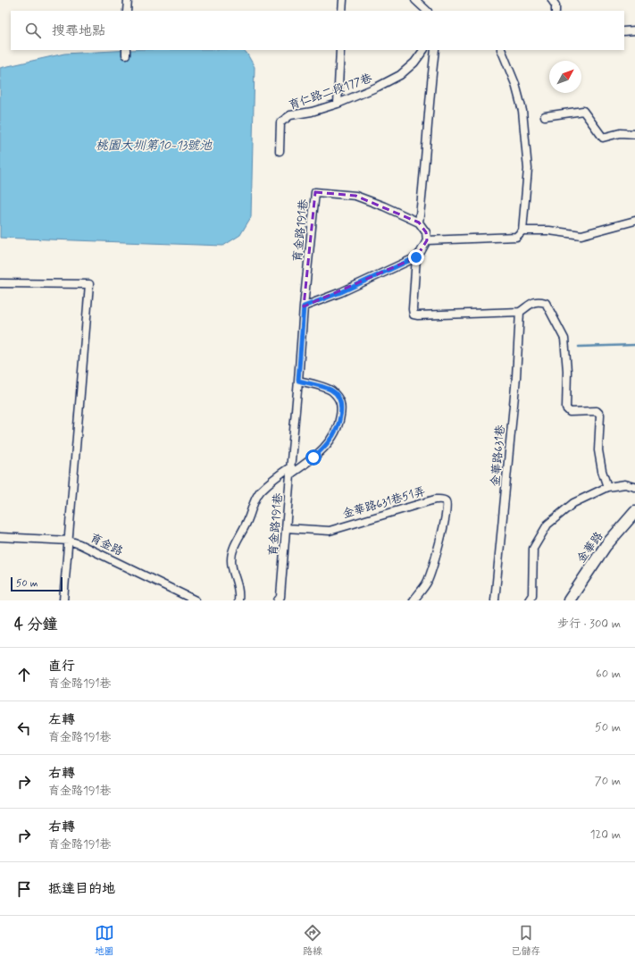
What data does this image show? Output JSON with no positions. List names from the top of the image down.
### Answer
{
  "streets": {
    "street": [
      "育仁路二段177巷",
      "育金路191巷",
      "金華路631巷",
      "金華路631巷51弄",
      "育金路",
      "金華路"
    ]
  },
  "crossings": [
    ["育金路191巷", "金華路631巷51弄"]
  ],
  "water": ["桃園大圳第10-13號池"],
  "scale_bar": "50 m",
  "north": "top right",
  "page": {
    "search": "搜尋地點",
    "scale": "50 m",
    "heading": ["4 分鐘", "步行 · 300 m"],
    "list": [
      ["直行", "育金路191巷", "60 m"],
      ["左轉", "育金路191巷", "50 m"],
      ["右轉", "育金路191巷", "70 m"],
      ["右轉", "育金路191巷", "120 m"],
      "抵達目的地"
    ],
    "nav": ["地圖", "路線", "已儲存"]
  }
}
